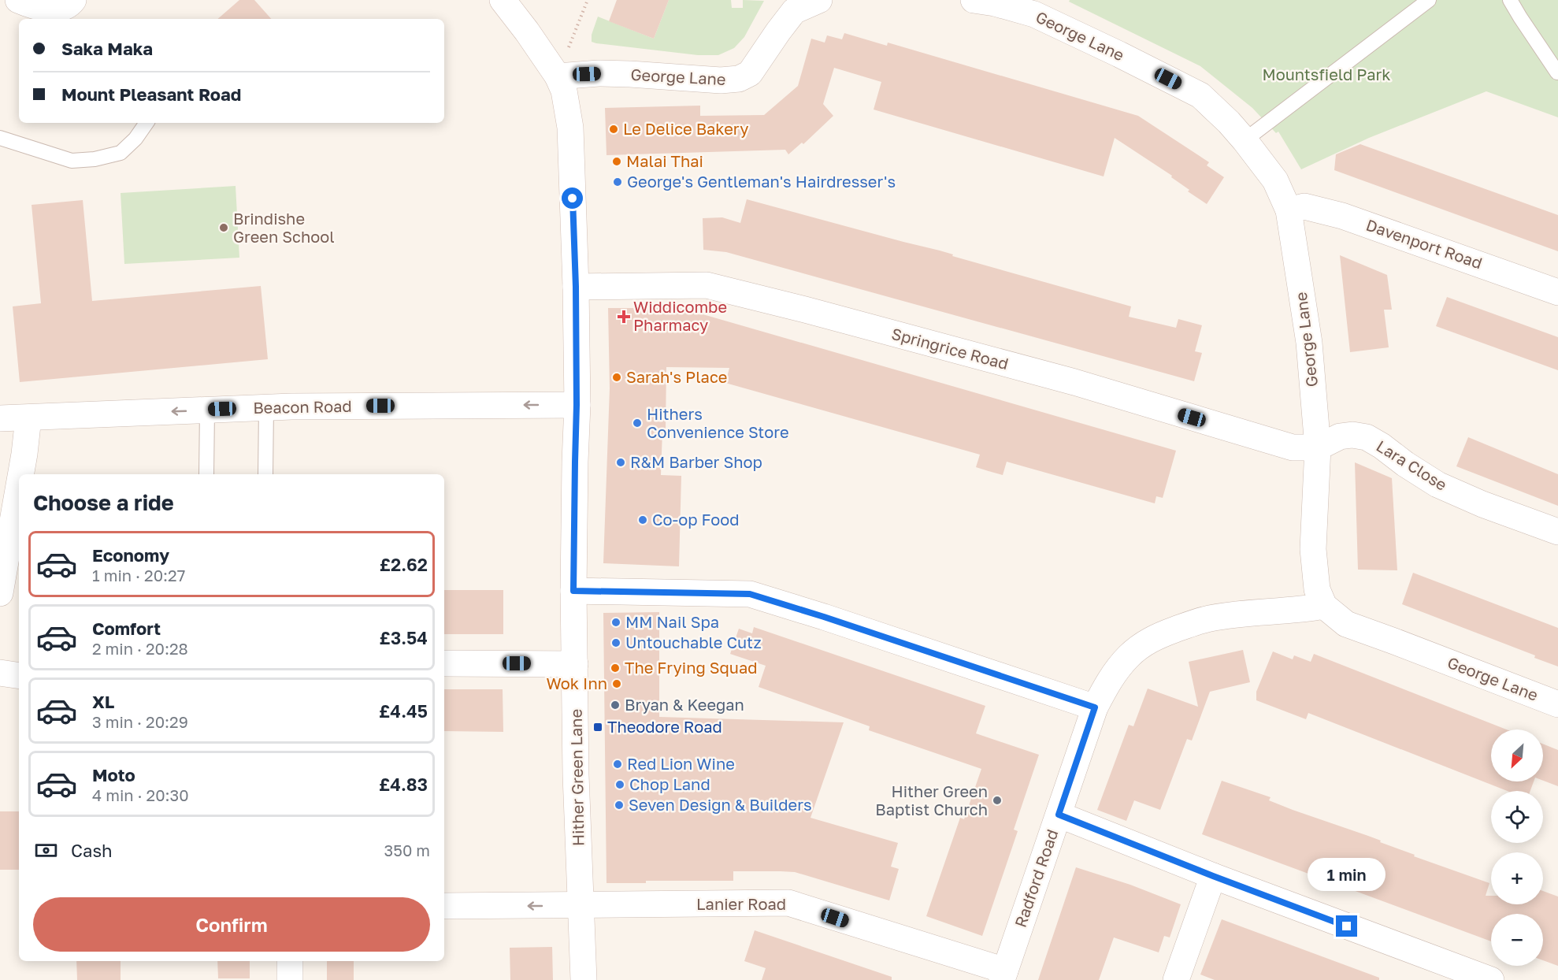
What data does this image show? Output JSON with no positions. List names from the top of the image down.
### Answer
{
  "streets": {
    "street": [
      "George Lane",
      "Davenport Road",
      "Springrice Road",
      "Beacon Road",
      "Lara Close",
      "Hither Green Lane",
      "Radford Road",
      "Lanier Road"
    ]
  },
  "crossings": [
    ["George Lane", "Davenport Road"],
    ["George Lane", "Springrice Road"],
    ["George Lane", "Lara Close"],
    ["George Lane", "Hither Green Lane"],
    ["George Lane", "Radford Road"],
    ["Springrice Road", "Lara Close"],
    ["Springrice Road", "Hither Green Lane"],
    ["Beacon Road", "Hither Green Lane"],
    ["Hither Green Lane", "Lanier Road"],
    ["Radford Road", "Lanier Road"]
  ],
  "one_way": ["Beacon Road"],
  "parks": ["Mountsfield Park"],
  "places": {
    "other": [
      "Le Delice Bakery",
      "Malai Thai",
      "George's Gentleman's Hairdresser's",
      "Brindishe Green School",
      "Sarah's Place",
      "Hithers Convenience Store",
      "R&M Barber Shop",
      "Co-op Food",
      "MM Nail Spa",
      "Untouchable Cutz",
      "The Frying Squad",
      "Wok Inn",
      "Bryan & Keegan",
      "Red Lion Wine",
      "Chop Land",
      "Hither Green Baptist Church",
      "Seven Design & Builders"
    ],
    "health": ["Widdicombe Pharmacy"],
    "transit": ["Theodore Road"]
  },
  "north": "bottom left",
  "page": {
    "banner": ["Saka Maka", "Mount Pleasant Road"],
    "heading": "Choose a ride",
    "list": [
      {
        "name": "Economy",
        "note": "1 min · 20:27",
        "value": "£2.62"
      },
      {
        "name": "Comfort",
        "note": "2 min · 20:28",
        "value": "£3.54"
      },
      {
        "name": "XL",
        "note": "3 min · 20:29",
        "value": "£4.45"
      },
      {
        "name": "Moto",
        "note": "4 min · 20:30",
        "value": "£4.83"
      }
    ],
    "map_buttons": ["+", "−"],
    "pay": ["Cash", "350 m"],
    "bubble": "1 min",
    "buttons": "Confirm"
  }
}
